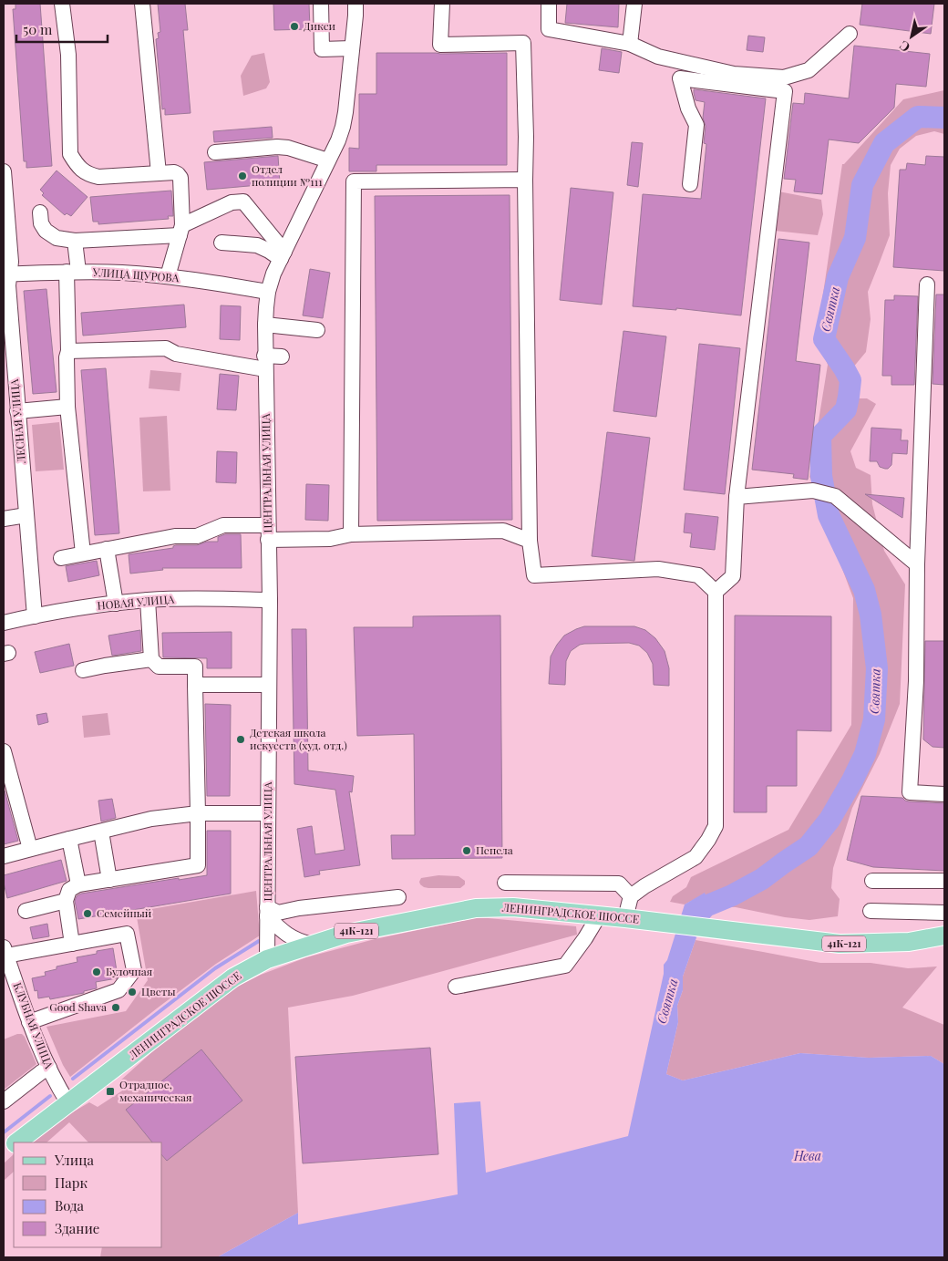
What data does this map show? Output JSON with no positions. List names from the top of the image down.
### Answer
{
  "streets": {
    "main road": ["ЛЕНИНГРАДСКОЕ ШОССЕ", "41К-121"],
    "street": [
      "УЛИЦА ЩУРОВА",
      "ЛЕСНАЯ УЛИЦА",
      "ЦЕНТРАЛЬНАЯ УЛИЦА",
      "НОВАЯ УЛИЦА",
      "КЛУБНАЯ УЛИЦА"
    ]
  },
  "crossings": [
    ["УЛИЦА ЩУРОВА", "ЛЕСНАЯ УЛИЦА"],
    ["УЛИЦА ЩУРОВА", "ЦЕНТРАЛЬНАЯ УЛИЦА"],
    ["ЛЕСНАЯ УЛИЦА", "НОВАЯ УЛИЦА"],
    ["ЦЕНТРАЛЬНАЯ УЛИЦА", "НОВАЯ УЛИЦА"],
    ["ЦЕНТРАЛЬНАЯ УЛИЦА", "ЛЕНИНГРАДСКОЕ ШОССЕ"],
    ["ЛЕНИНГРАДСКОЕ ШОССЕ", "КЛУБНАЯ УЛИЦА"]
  ],
  "water": ["Святка", "Нева"],
  "places": {
    "other": [
      "Дикси",
      "Отдел полиции №111",
      "Детская школа искусств (худ. отд.)",
      "Пепела",
      "Семейный",
      "Булочная",
      "Цветы",
      "Good Shava"
    ],
    "transit": ["Отрадное, механическая"]
  },
  "legend": [
    "Улица",
    "Парк",
    "Вода",
    "Здание"
  ],
  "scale_bar": "50 m",
  "north": "bottom left"
}
